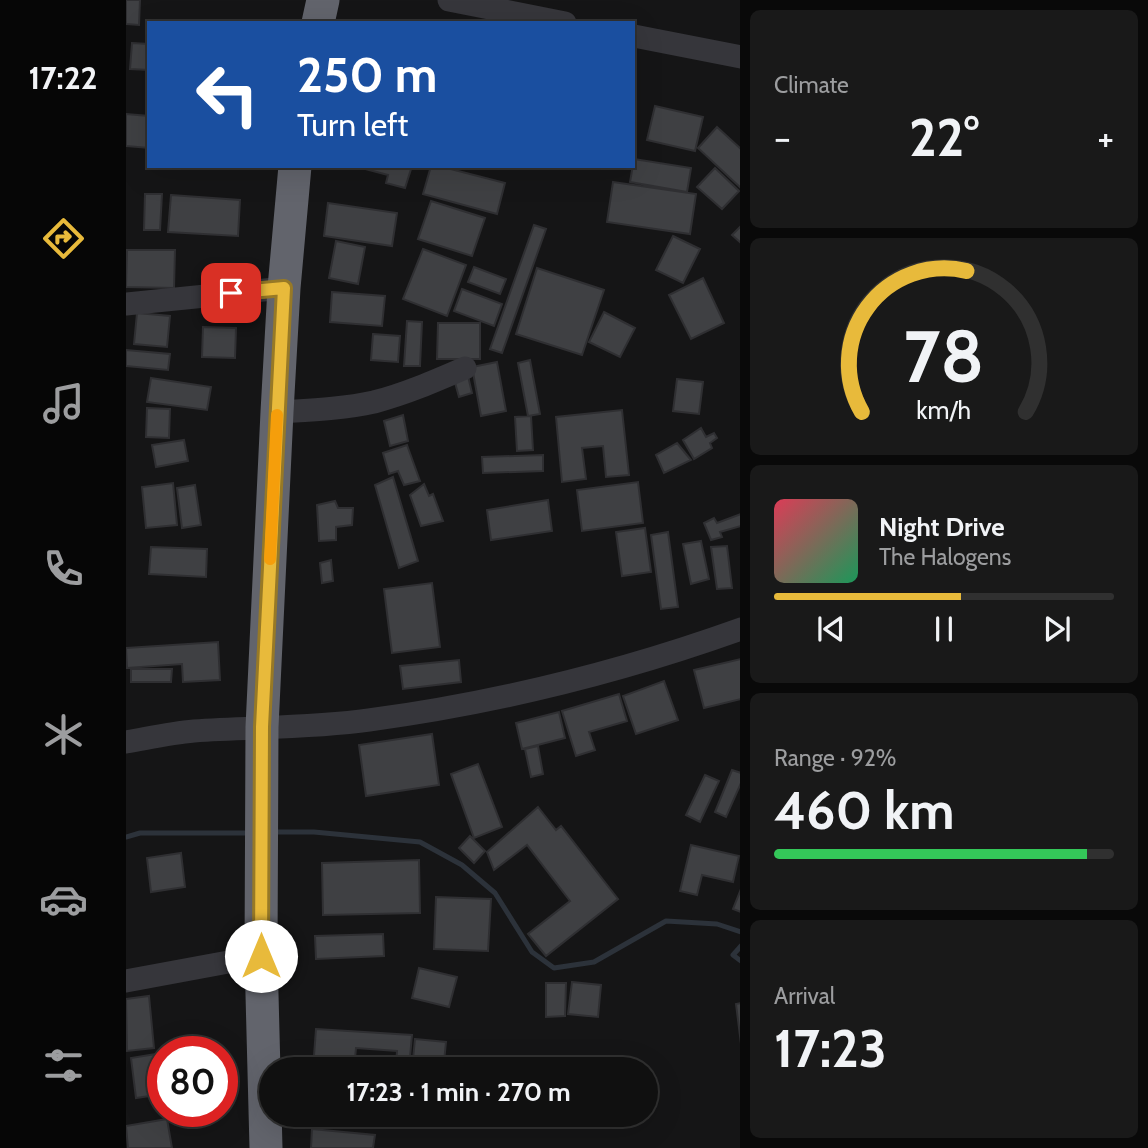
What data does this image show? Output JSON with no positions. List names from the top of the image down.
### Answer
{
  "page": {
    "tabs": "17:22",
    "tile": [
      "Climate",
      ["Range · 92%", "460 km"],
      ["Arrival", "17:23"]
    ],
    "turn": ["250 m", "Turn left"],
    "heat": ["−", "22°", "+"],
    "song": ["Night Drive", "The Halogens"],
    "limit": "80",
    "trip": "17:23 · 1 min · 270 m",
    "gauge": ["78", "km/h"]
  }
}
